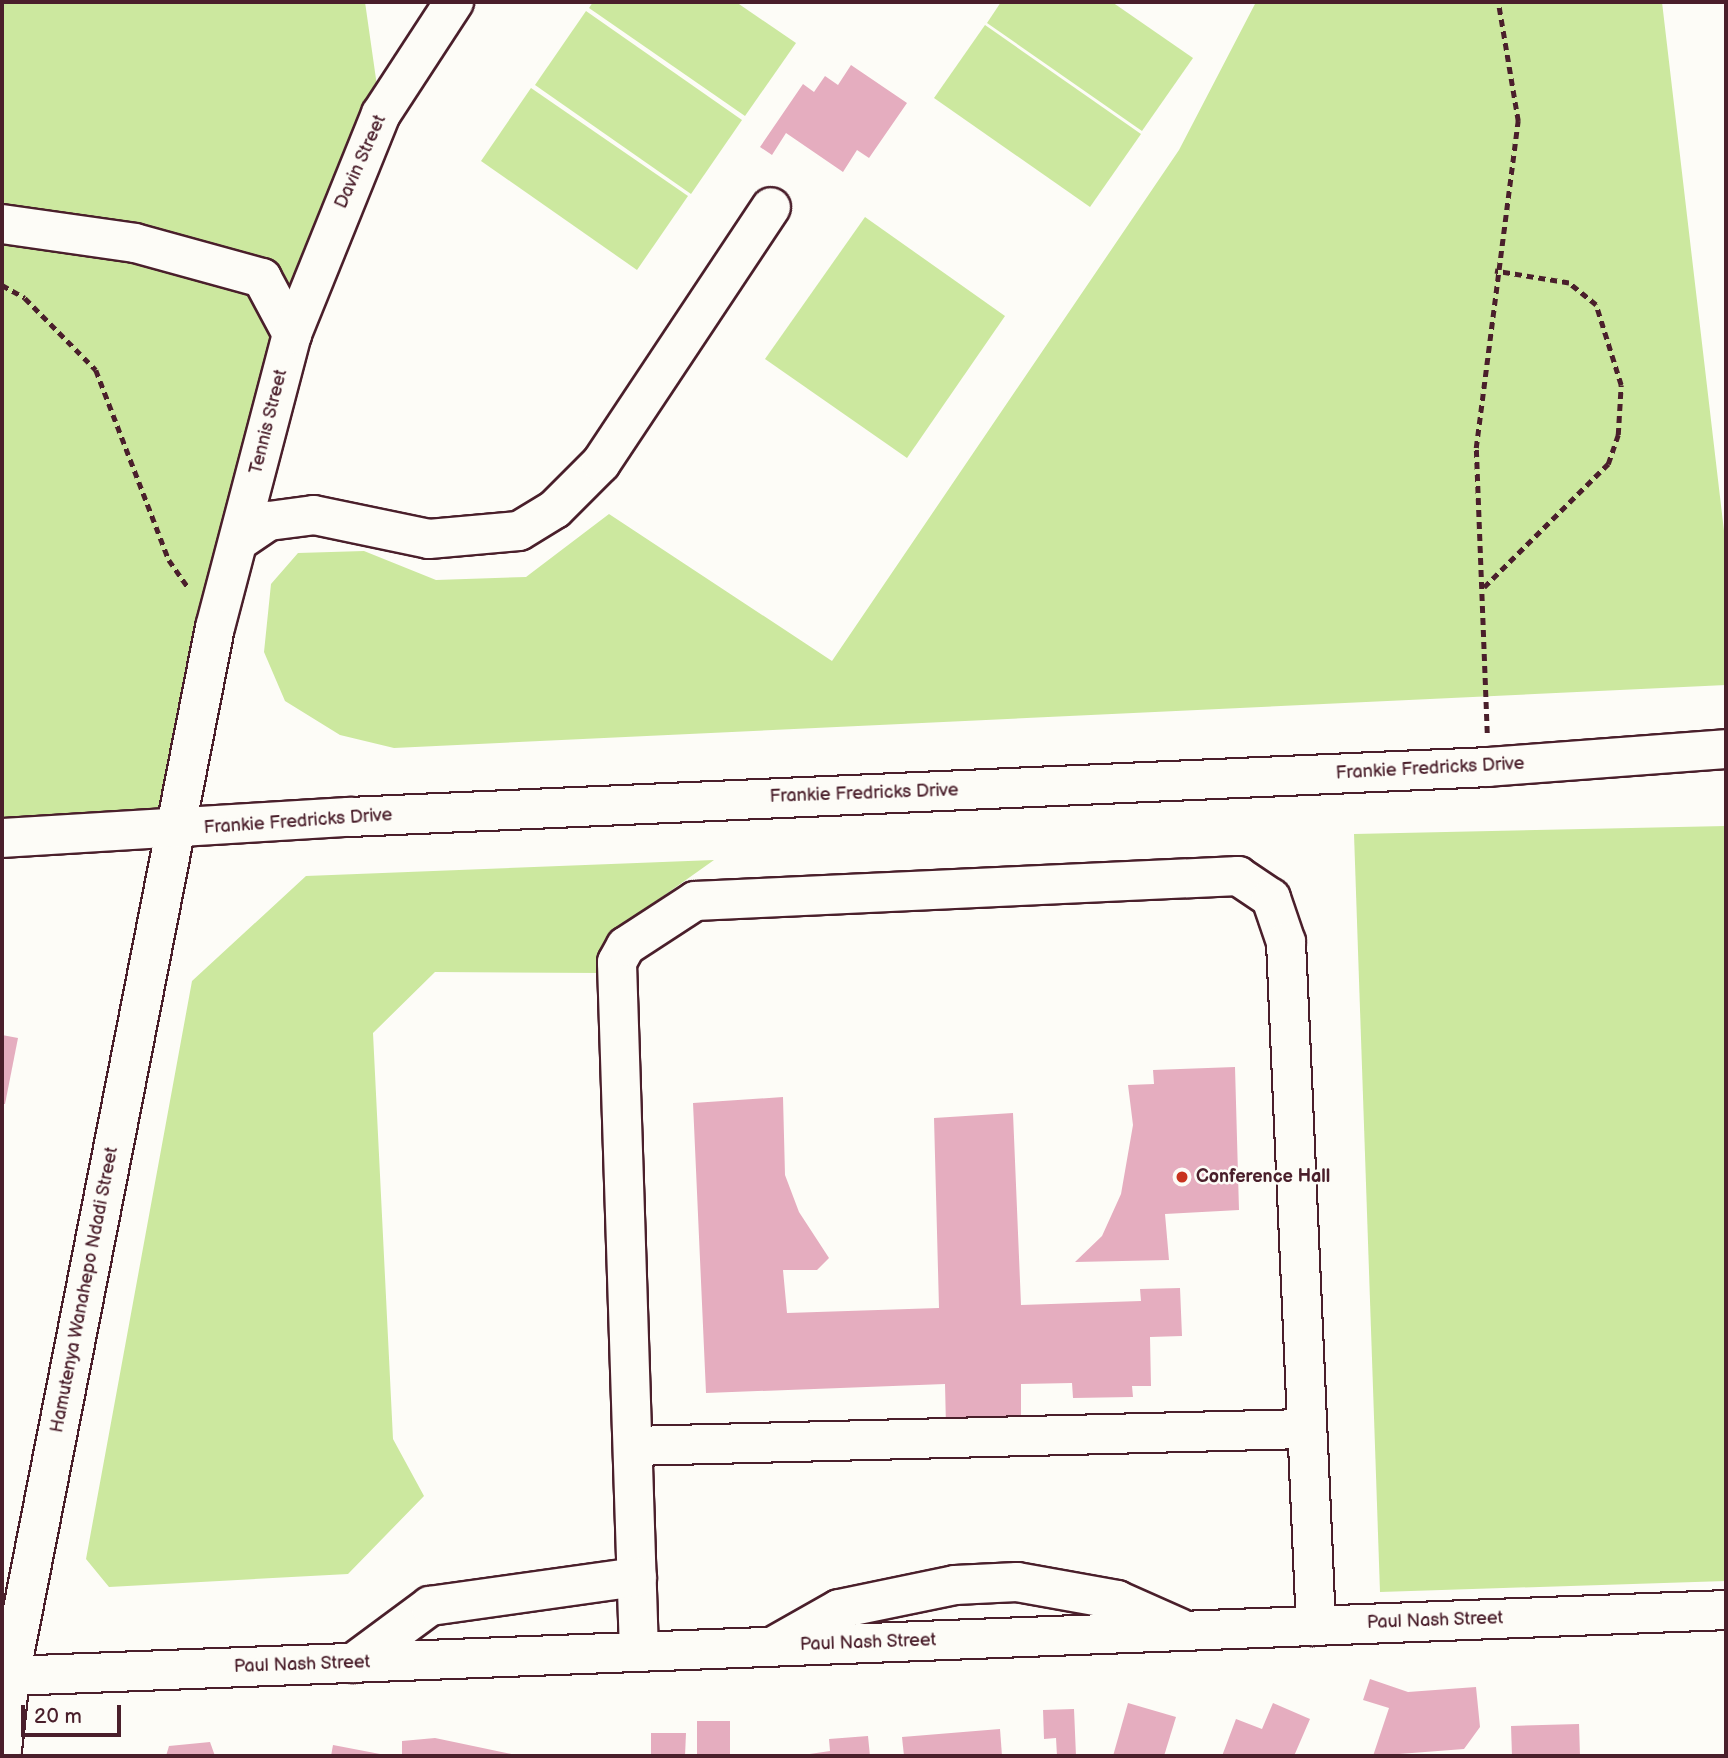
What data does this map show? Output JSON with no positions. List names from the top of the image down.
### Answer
{
  "streets": {
    "street": [
      "Davin Street",
      "Tennis Street",
      "Frankie Fredricks Drive",
      "Hamutenya Wanahepo Ndadi Street",
      "Paul Nash Street"
    ]
  },
  "crossings": [
    ["Davin Street", "Tennis Street"],
    ["Tennis Street", "Frankie Fredricks Drive"],
    ["Tennis Street", "Hamutenya Wanahepo Ndadi Street"],
    ["Frankie Fredricks Drive", "Hamutenya Wanahepo Ndadi Street"],
    ["Hamutenya Wanahepo Ndadi Street", "Paul Nash Street"]
  ],
  "places": ["Conference Hall"],
  "scale_bar": "20 m"
}
